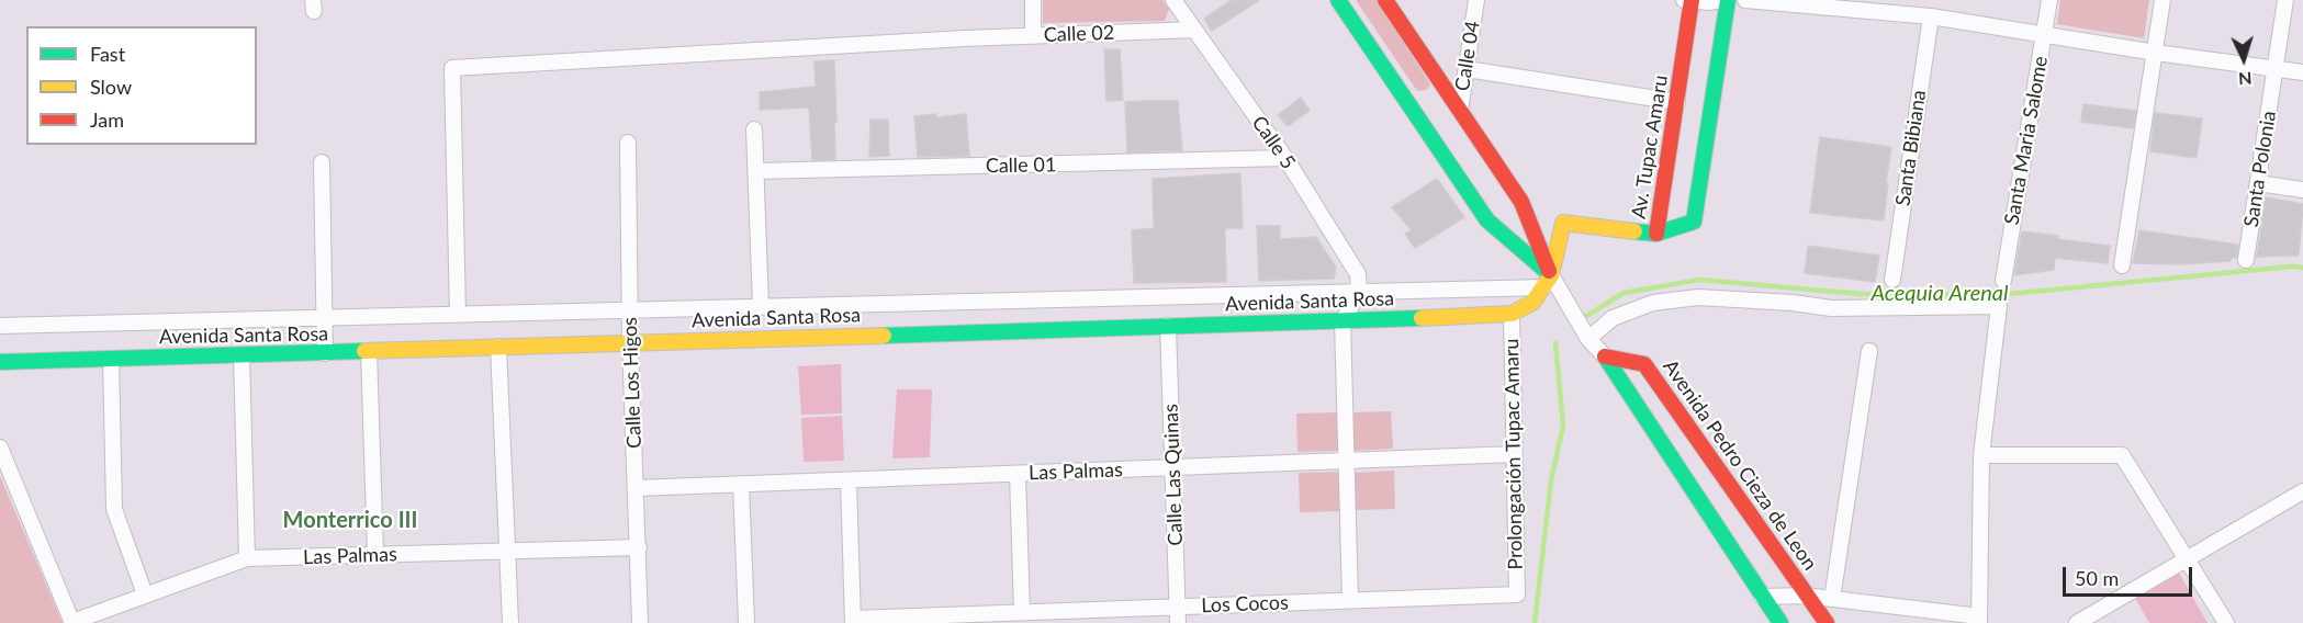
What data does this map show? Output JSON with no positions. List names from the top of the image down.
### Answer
{
  "streets": {
    "street": [
      "Calle 02",
      "Calle 04",
      "Santa Maria Salome",
      "Calle 5",
      "Av. Tupac Amaru",
      "Santa Bibiana",
      "Calle 01",
      "Santa Polonia",
      "Avenida Santa Rosa",
      "Calle Los Higos",
      "Prolongación Tupac Amaru",
      "Avenida Pedro Cieza de Leon",
      "Las Palmas",
      "Calle Las Quinas",
      "Los Cocos"
    ]
  },
  "crossings": [
    ["Calle 02", "Calle 5"],
    ["Calle 02", "Avenida Santa Rosa"],
    ["Calle 5", "Calle 01"],
    ["Calle 5", "Avenida Santa Rosa"],
    ["Avenida Santa Rosa", "Calle Los Higos"],
    ["Avenida Santa Rosa", "Prolongación Tupac Amaru"],
    ["Avenida Santa Rosa", "Calle Las Quinas"],
    ["Calle Los Higos", "Las Palmas"],
    ["Prolongación Tupac Amaru", "Las Palmas"],
    ["Prolongación Tupac Amaru", "Los Cocos"],
    ["Las Palmas", "Calle Las Quinas"],
    ["Calle Las Quinas", "Los Cocos"]
  ],
  "districts": ["Monterrico III"],
  "water": ["Acequia Arenal"],
  "legend": ["Fast", "Slow", "Jam"],
  "scale_bar": "50 m",
  "north": "bottom"
}
